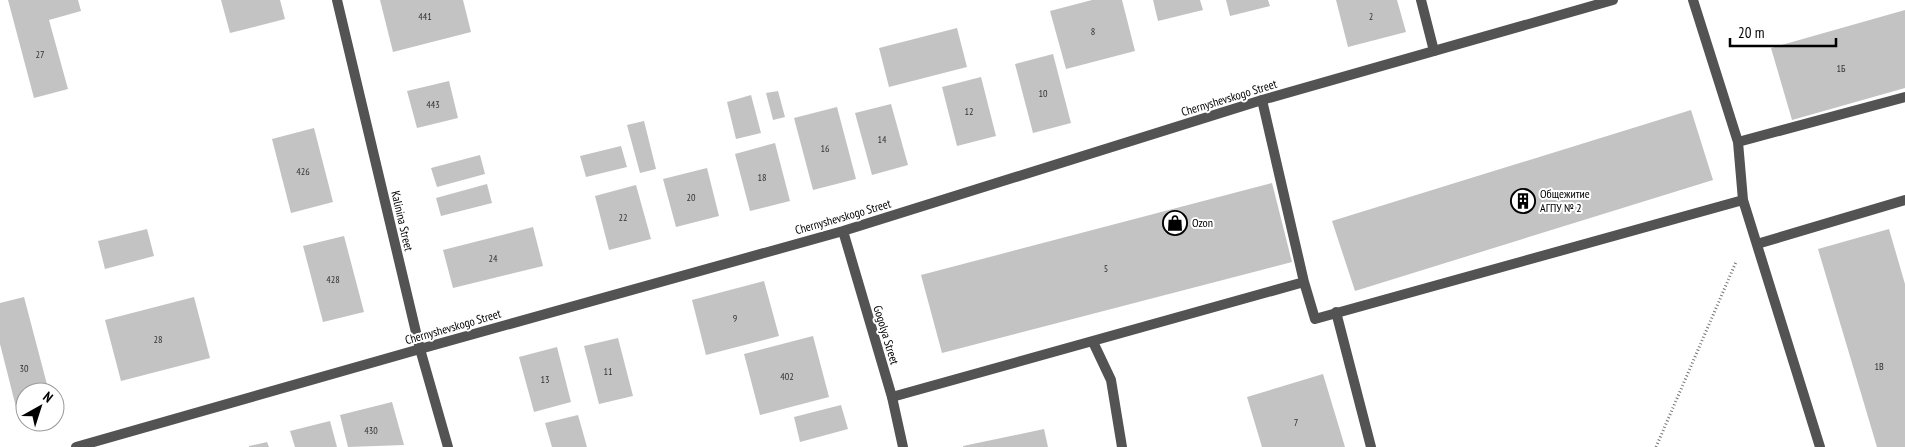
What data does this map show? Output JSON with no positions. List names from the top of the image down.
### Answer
{
  "streets": {
    "street": ["Chernyshevskogo Street", "Kalinina Street", "Gogolya Street"]
  },
  "crossings": [
    ["Chernyshevskogo Street", "Kalinina Street"],
    ["Chernyshevskogo Street", "Gogolya Street"]
  ],
  "places": {
    "building": ["Общежитие АГПУ № 2"],
    "shop": ["Ozon"]
  },
  "house_numbers": [
    "441",
    "2",
    "8",
    "27",
    "1Б",
    "10",
    "443",
    "12",
    "14",
    "16",
    "426",
    "18",
    "20",
    "22",
    "24",
    "5",
    "428",
    "9",
    "28",
    "1В",
    "30",
    "11",
    "402",
    "13",
    "7",
    "430"
  ],
  "scale_bar": "20 m",
  "north": "top right"
}
